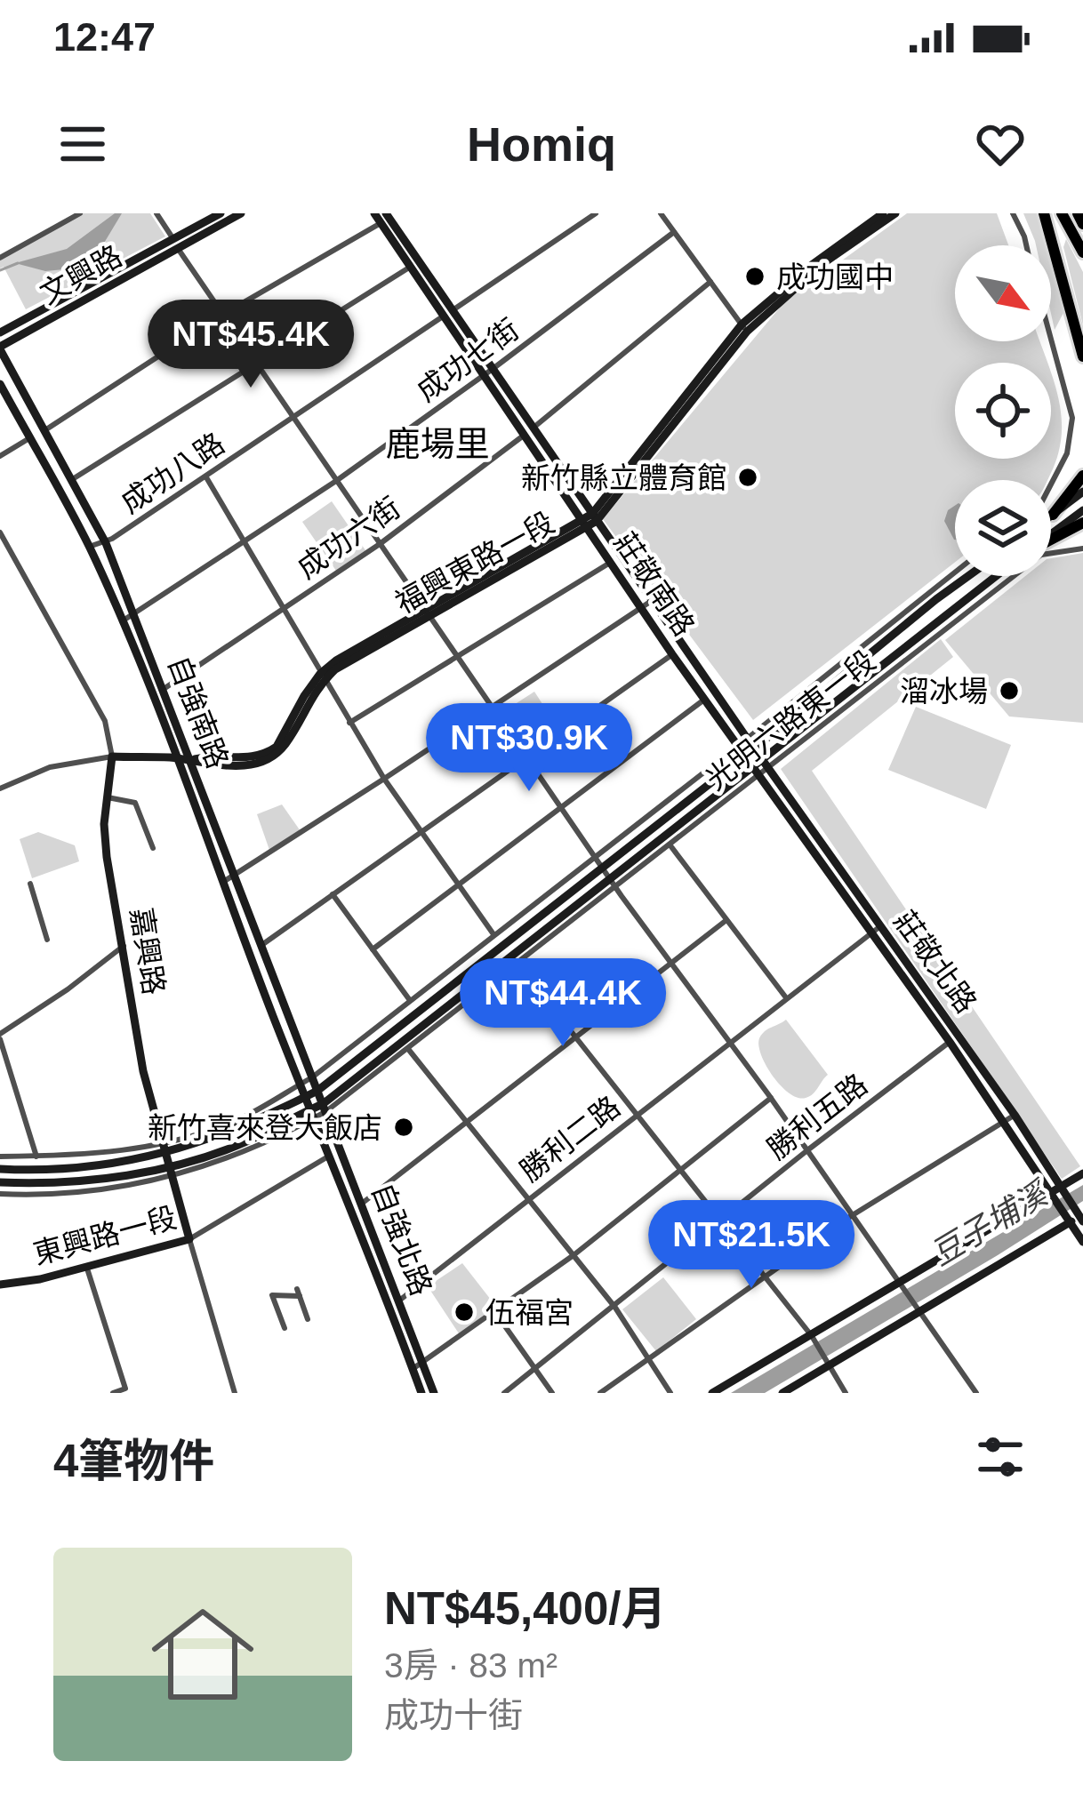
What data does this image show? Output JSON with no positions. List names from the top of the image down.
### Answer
{
  "streets": {
    "street": [
      "文興路",
      "成功七街",
      "成功八路",
      "成功六街",
      "福興東路一段",
      "莊敬南路",
      "自強南路",
      "光明六路東一段",
      "嘉興路",
      "莊敬北路",
      "勝利五路",
      "勝利二路",
      "東興路一段",
      "自強北路"
    ]
  },
  "crossings": [
    ["文興路", "自強南路"],
    ["成功七街", "莊敬南路"],
    ["成功七街", "自強南路"],
    ["成功八路", "莊敬南路"],
    ["成功八路", "自強南路"],
    ["成功六街", "莊敬南路"],
    ["成功六街", "自強南路"],
    ["福興東路一段", "莊敬南路"],
    ["福興東路一段", "自強南路"],
    ["福興東路一段", "嘉興路"],
    ["莊敬南路", "光明六路東一段"],
    ["莊敬南路", "莊敬北路"],
    ["自強南路", "光明六路東一段"],
    ["自強南路", "自強北路"],
    ["光明六路東一段", "嘉興路"],
    ["光明六路東一段", "莊敬北路"],
    ["光明六路東一段", "自強北路"],
    ["嘉興路", "東興路一段"],
    ["莊敬北路", "勝利五路"],
    ["莊敬北路", "勝利二路"],
    ["勝利二路", "自強北路"],
    ["東興路一段", "自強北路"]
  ],
  "districts": ["鹿場里"],
  "water": ["豆子埔溪"],
  "places": [
    "成功國中",
    "新竹縣立體育館",
    "溜冰場",
    "新竹喜來登大飯店",
    "伍福宮"
  ],
  "north": "bottom right",
  "page": {
    "status": "12:47",
    "header": "Homiq",
    "price": [
      "NT$45.4K",
      "NT$30.9K",
      "NT$44.4K",
      "NT$21.5K"
    ],
    "heading": "4筆物件",
    "list": [
      {
        "name": "NT$45,400/月",
        "note": "3房 · 83 m² · 成功十街"
      }
    ]
  }
}
